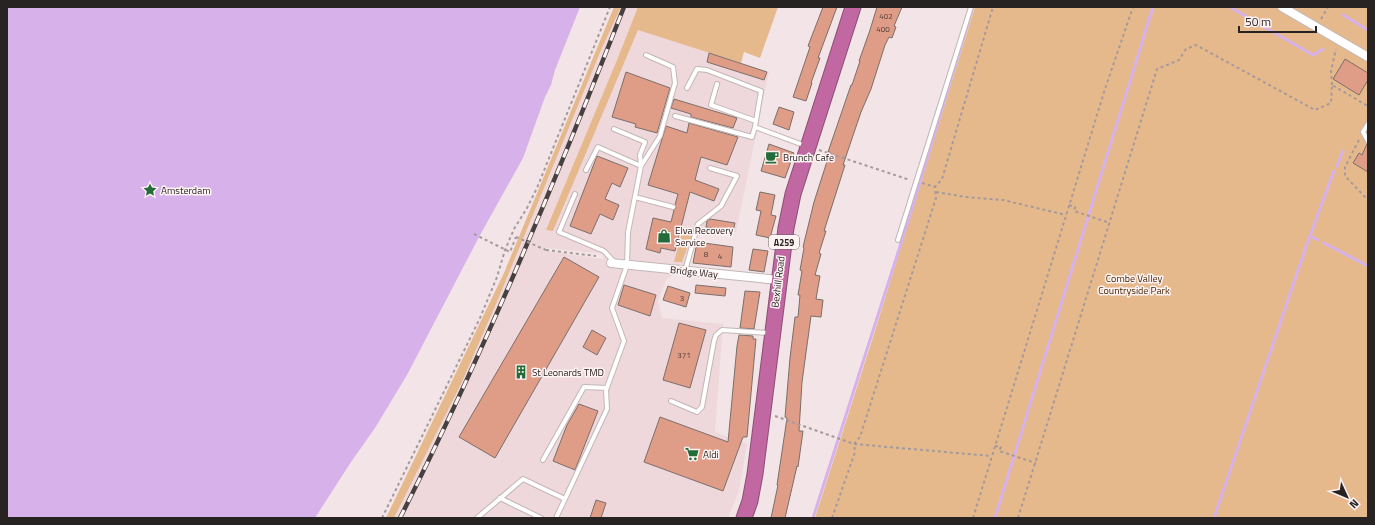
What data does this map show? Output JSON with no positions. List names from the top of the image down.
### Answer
{
  "streets": {
    "highway": ["A259", "Bexhill Road"],
    "street": ["Bridge Way"]
  },
  "crossings": [
    ["Bridge Way", "Bexhill Road"]
  ],
  "parks": ["Combe Valley Countryside Park"],
  "places": {
    "cafe": ["Brunch Cafe"],
    "place": ["Amsterdam"],
    "shop": ["Elva Recovery Service"],
    "building": ["St Leonards TMD"],
    "supermarket": ["Aldi"]
  },
  "house_numbers": [
    "402",
    "400",
    "8",
    "4",
    "3",
    "371"
  ],
  "scale_bar": "50 m",
  "north": "bottom right"
}
